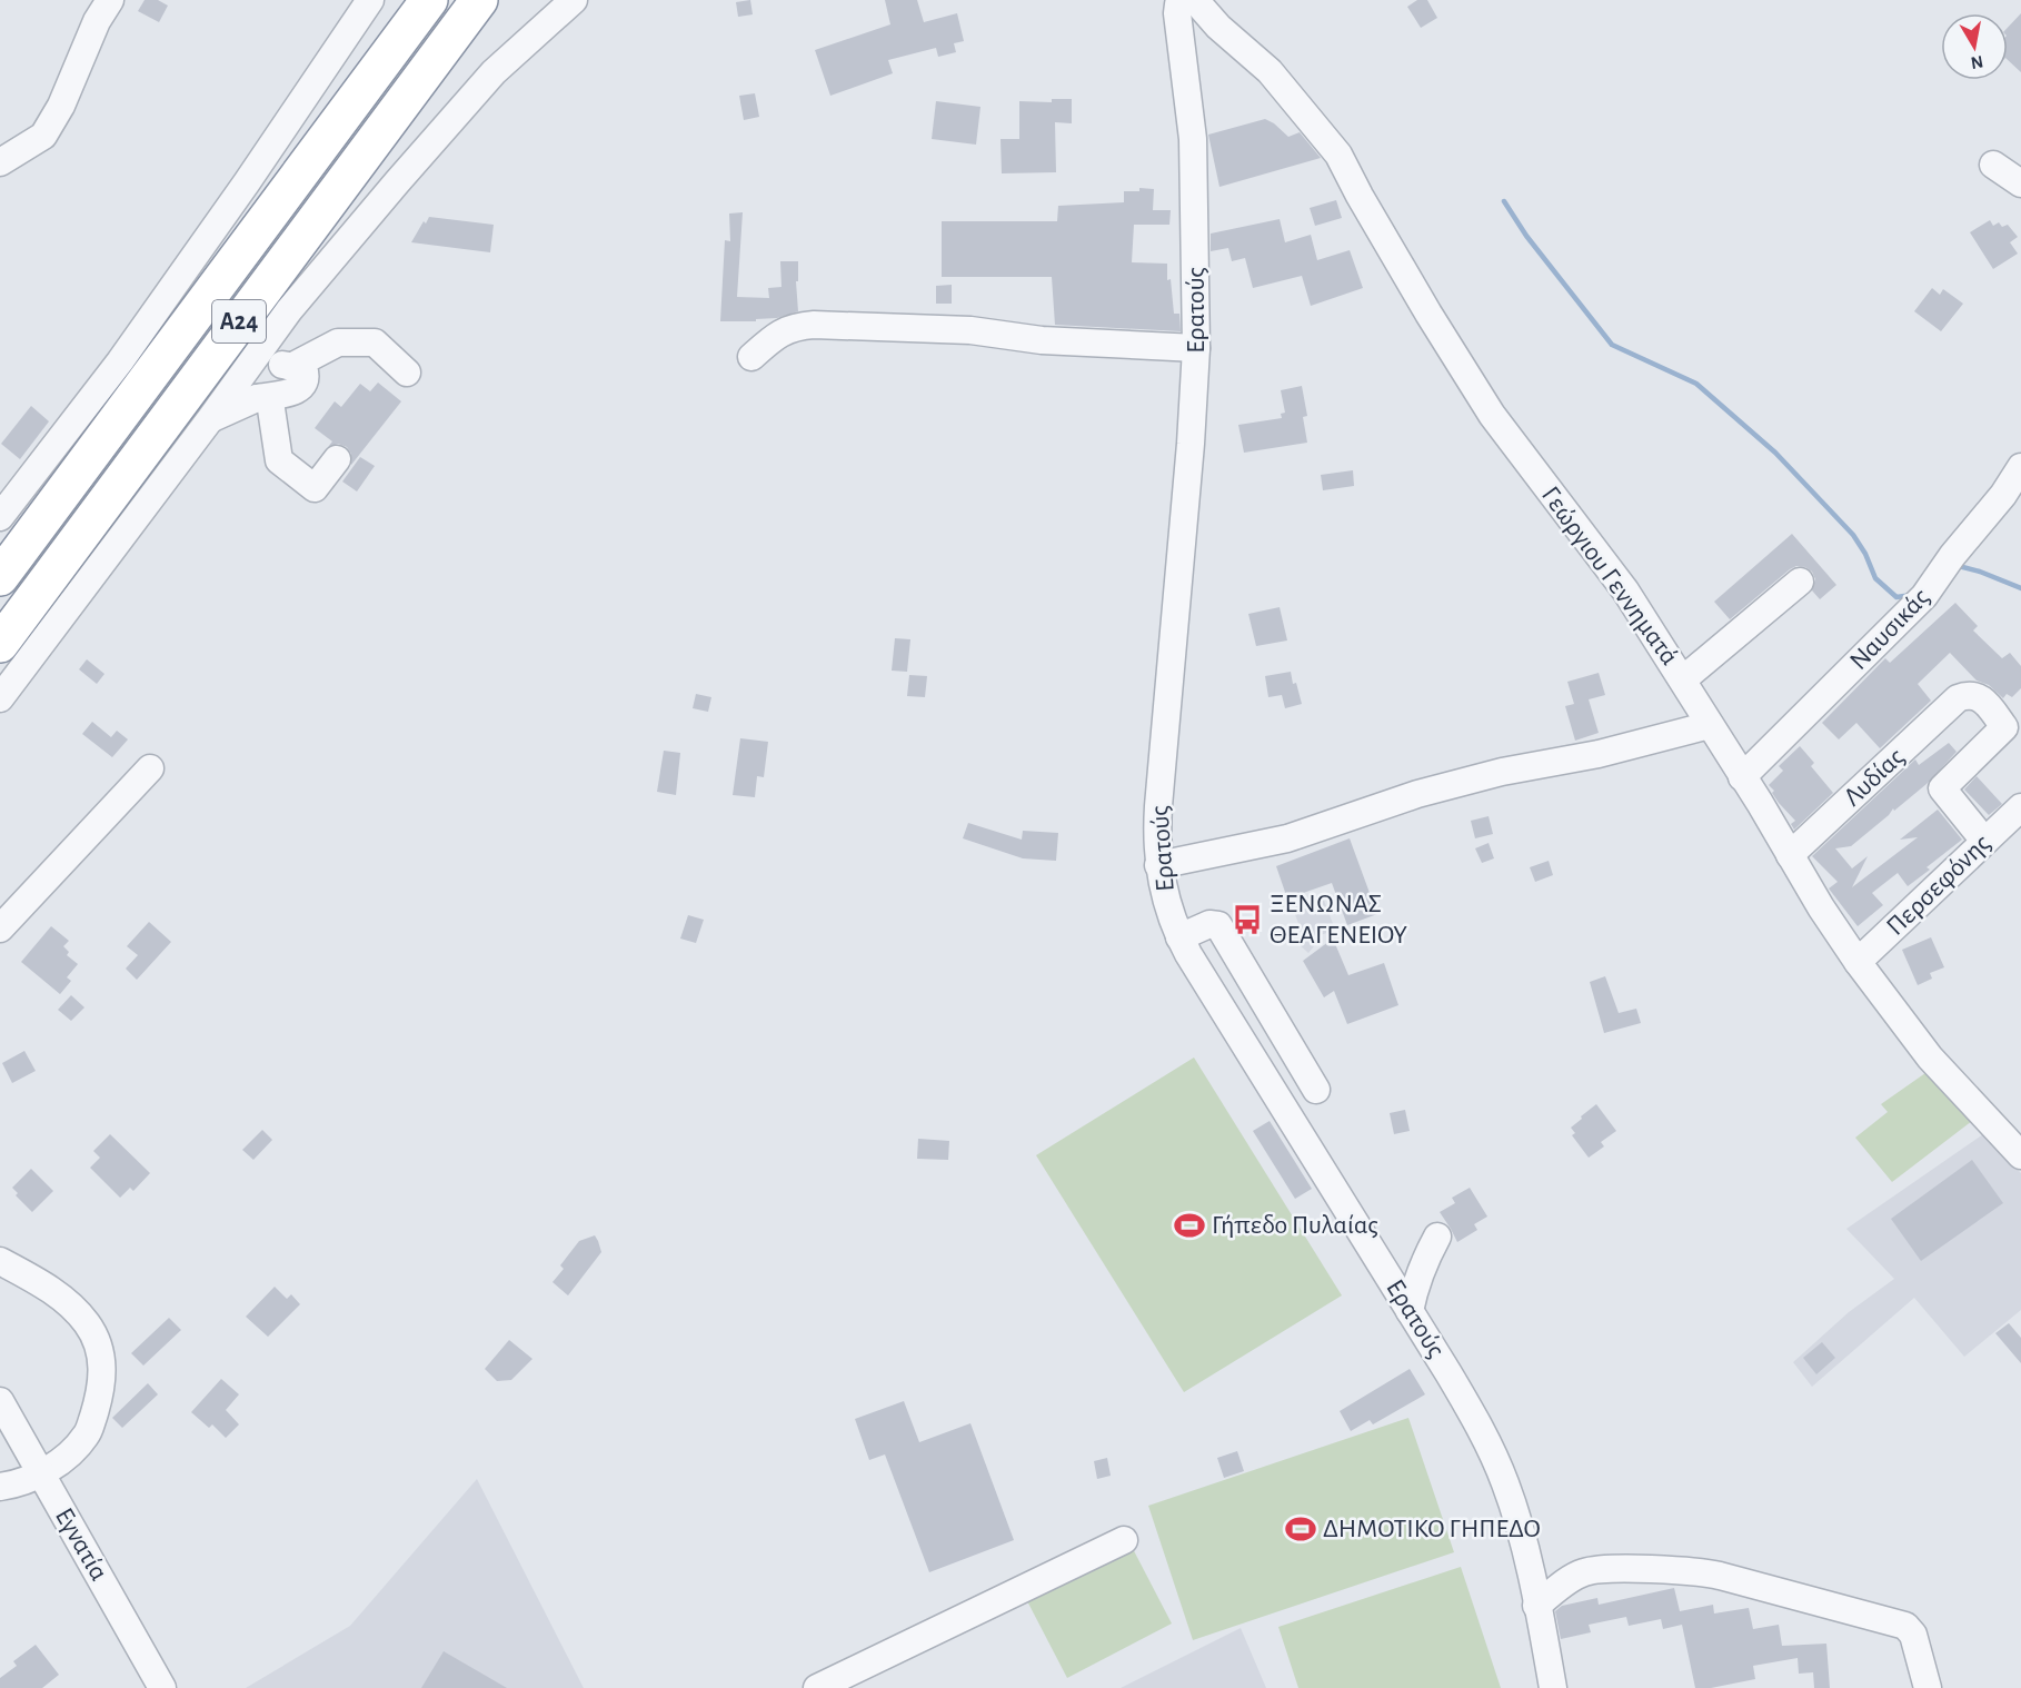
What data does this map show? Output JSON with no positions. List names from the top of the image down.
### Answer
{
  "streets": {
    "highway": ["Α24"],
    "street": [
      "Ερατούς",
      "Γεώργιου Γεννηματά",
      "Ναυσικάς",
      "Λυδίας",
      "Περσεφόνης",
      "Εγνατία"
    ]
  },
  "crossings": [
    ["Γεώργιου Γεννηματά", "Ναυσικάς"],
    ["Γεώργιου Γεννηματά", "Λυδίας"],
    ["Γεώργιου Γεννηματά", "Περσεφόνης"],
    ["Λυδίας", "Περσεφόνης"]
  ],
  "places": {
    "bus stop": ["ΞΕΝΩΝΑΣ ΘΕΑΓΕΝΕΙΟΥ"],
    "sports": ["Γήπεδο Πυλαίας", "ΔΗΜΟΤΙΚΟ ΓΗΠΕΔΟ"]
  },
  "north": "bottom"
}
